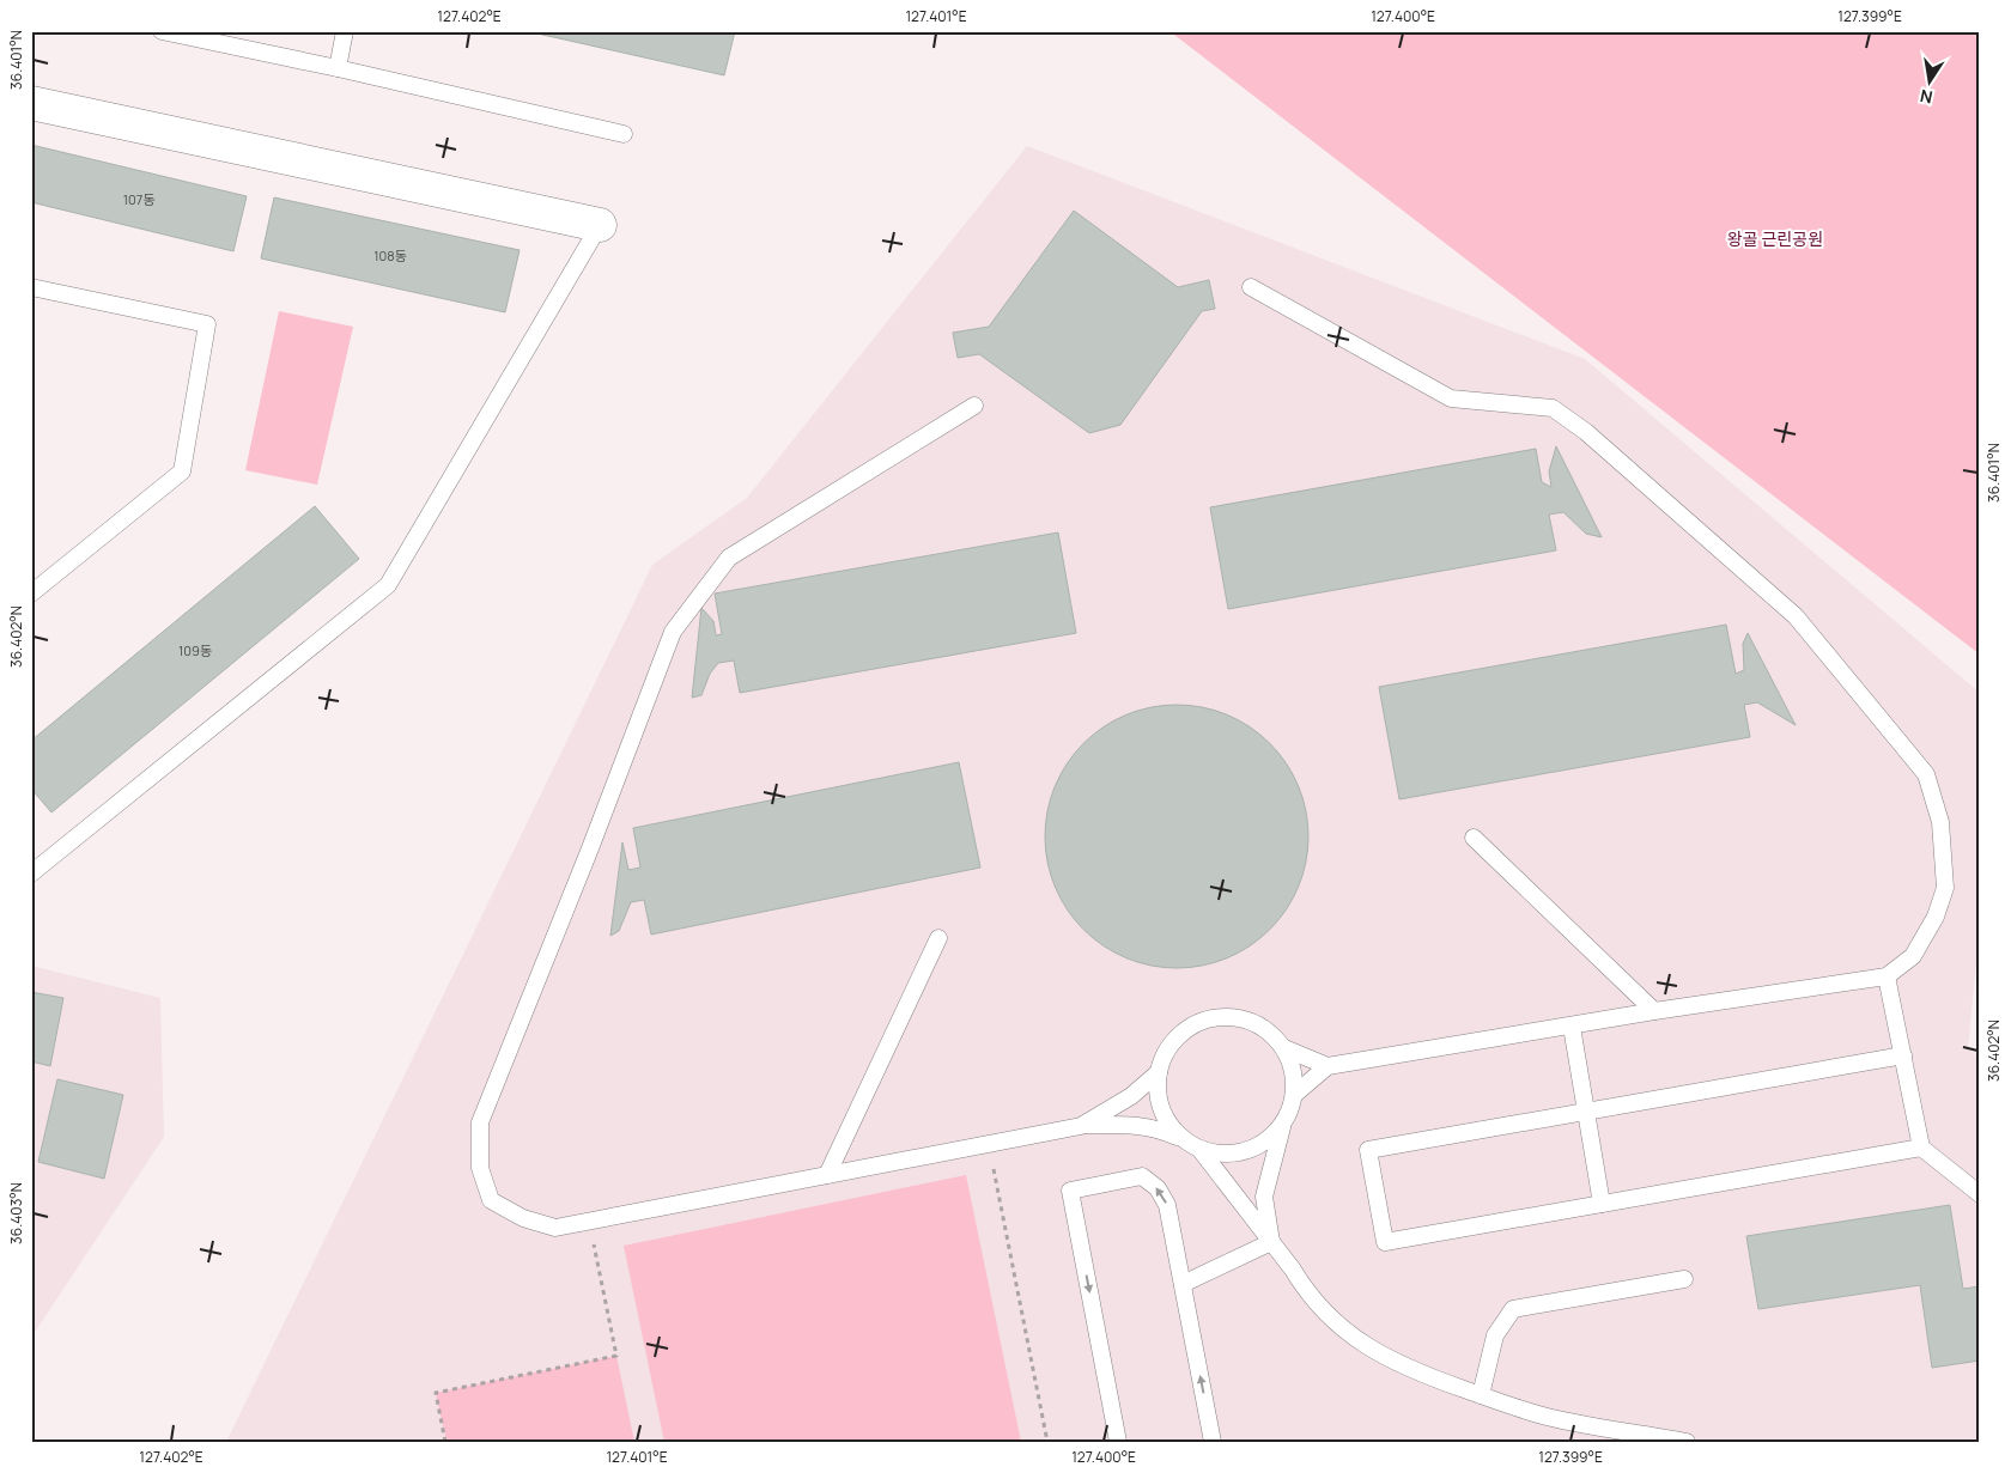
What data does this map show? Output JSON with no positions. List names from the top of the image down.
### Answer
{
  "parks": ["왕골 근린공원"],
  "house_numbers": ["107동", "108동", "109동"],
  "north": "bottom",
  "coordinates": [
    "127.402°E",
    "127.401°E",
    "127.400°E",
    "127.399°E",
    "36.401°N",
    "36.402°N",
    "36.403°N"
  ]
}
